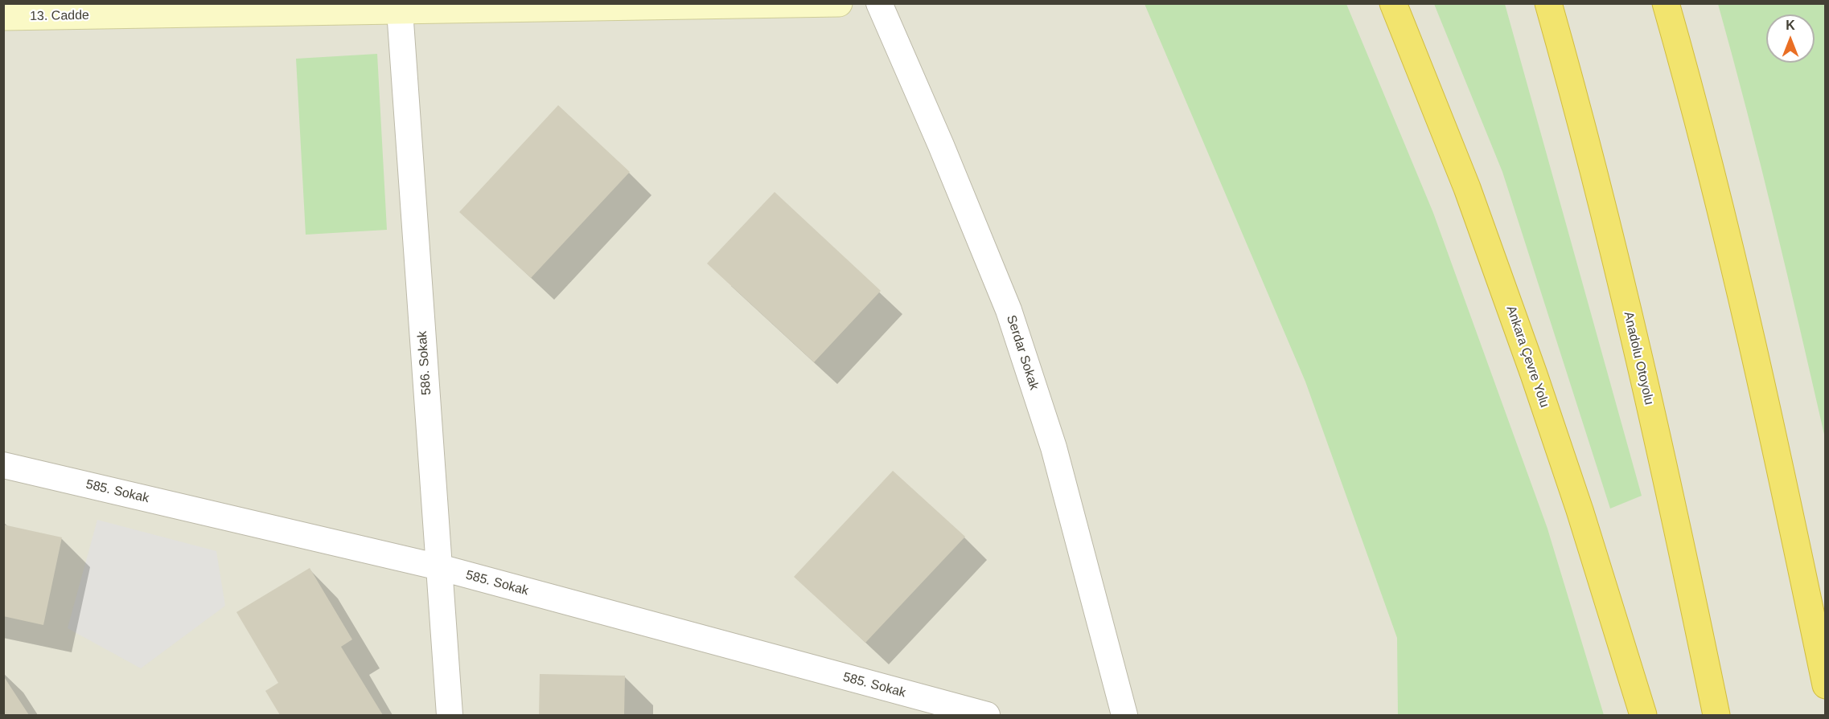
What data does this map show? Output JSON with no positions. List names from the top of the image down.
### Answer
{
  "streets": {
    "highway": ["Ankara Çevre Yolu", "Anadolu Otoyolu"],
    "street": [
      "13. Cadde",
      "Serdar Sokak",
      "586. Sokak",
      "585. Sokak"
    ]
  },
  "crossings": [
    ["13. Cadde", "586. Sokak"],
    ["586. Sokak", "585. Sokak"]
  ],
  "north": "top"
}
